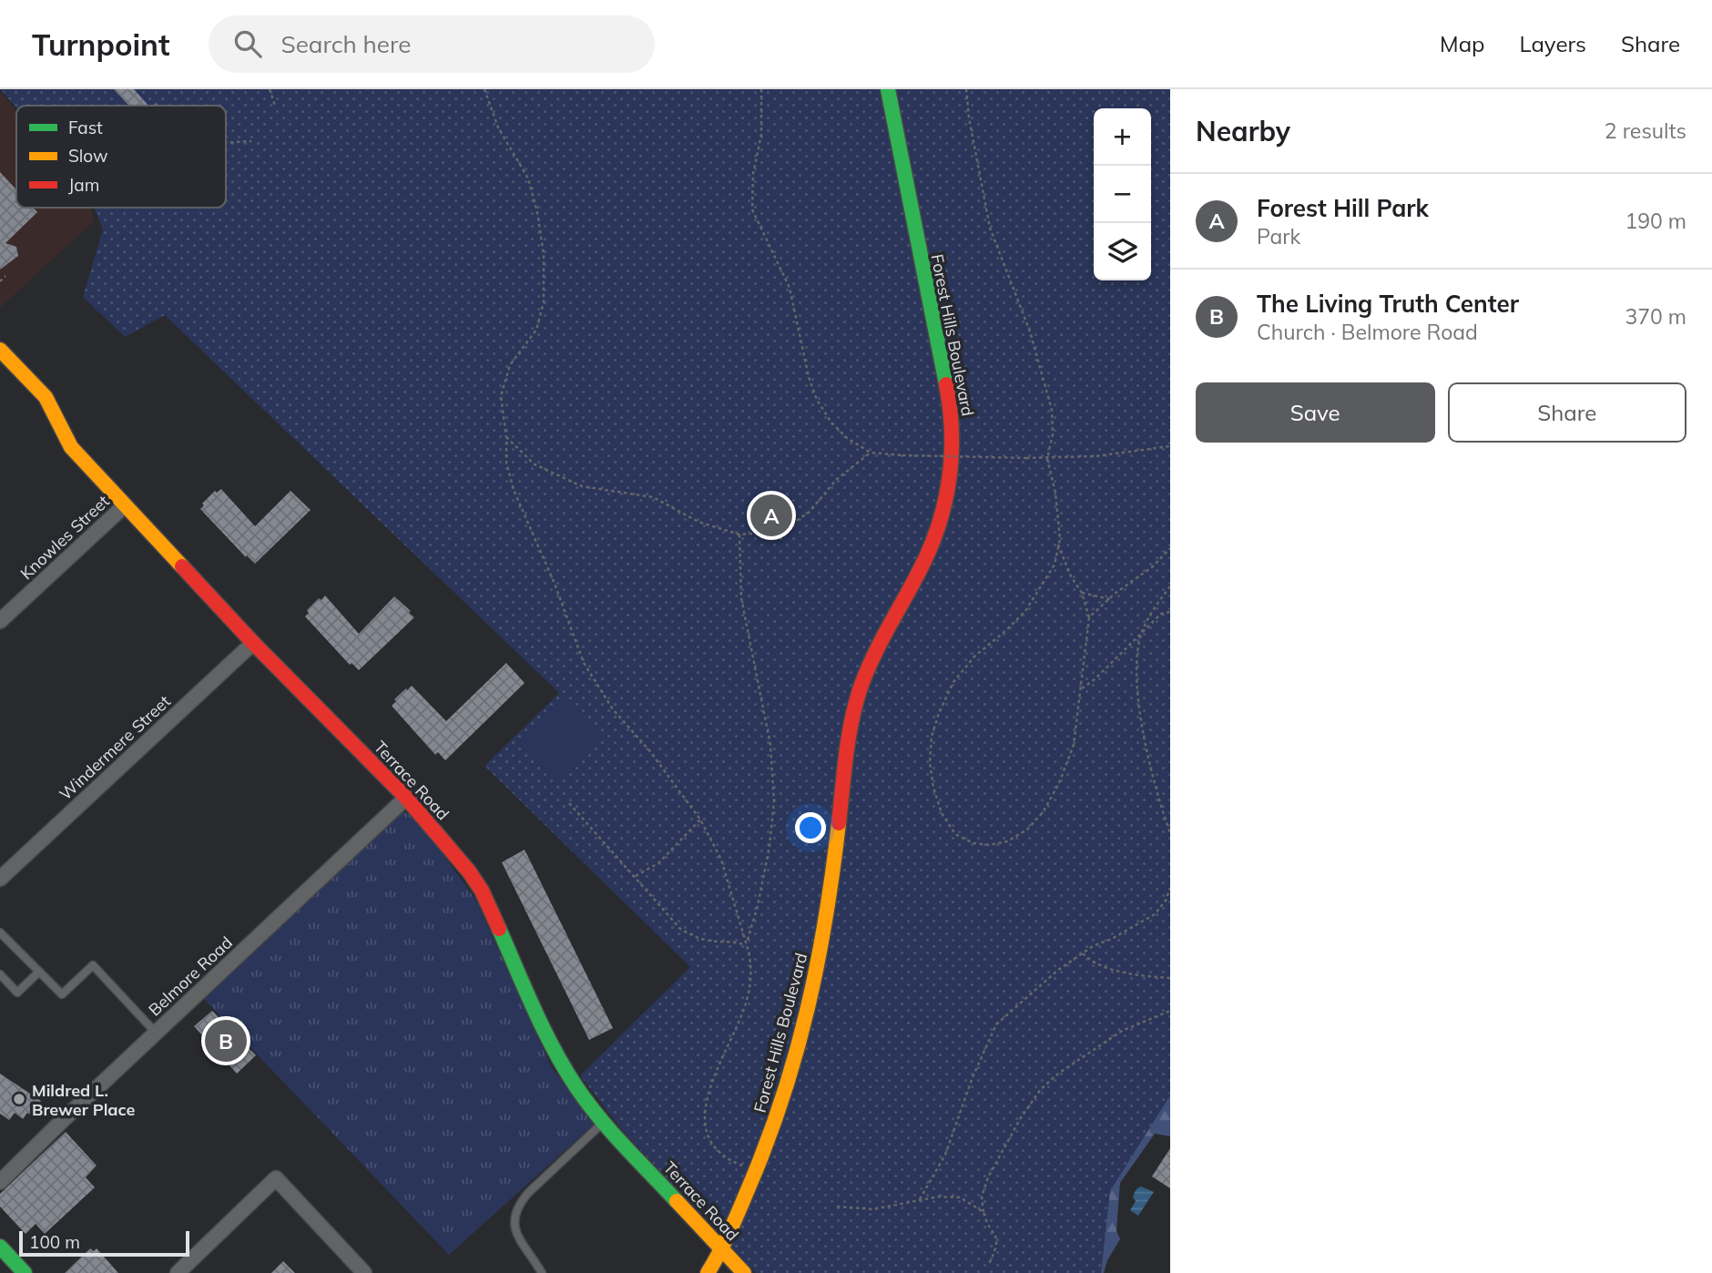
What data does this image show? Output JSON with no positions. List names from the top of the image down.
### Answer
{
  "streets": {
    "street": [
      "Forest Hills Boulevard",
      "Knowles Street",
      "Windermere Street",
      "Terrace Road",
      "Belmore Road"
    ]
  },
  "crossings": [
    ["Forest Hills Boulevard", "Terrace Road"],
    ["Knowles Street", "Terrace Road"],
    ["Windermere Street", "Terrace Road"],
    ["Terrace Road", "Belmore Road"]
  ],
  "places": ["Mildred L. Brewer Place"],
  "legend": ["Fast", "Slow", "Jam"],
  "scale_bar": "100 m",
  "page": {
    "header": "Turnpoint",
    "search": "Search here",
    "nav": ["Map", "Layers", "Share"],
    "heading": ["Nearby", "2 results"],
    "map_buttons": ["+", "−"],
    "list": [
      {
        "mark": "A",
        "name": "Forest Hill Park",
        "note": "Park",
        "value": "190 m"
      },
      {
        "mark": "B",
        "name": "The Living Truth Center",
        "note": "Church · Belmore Road",
        "value": "370 m"
      }
    ],
    "buttons": ["Save", "Share"],
    "pins": ["A", "B"],
    "scale": "100 m"
  }
}
